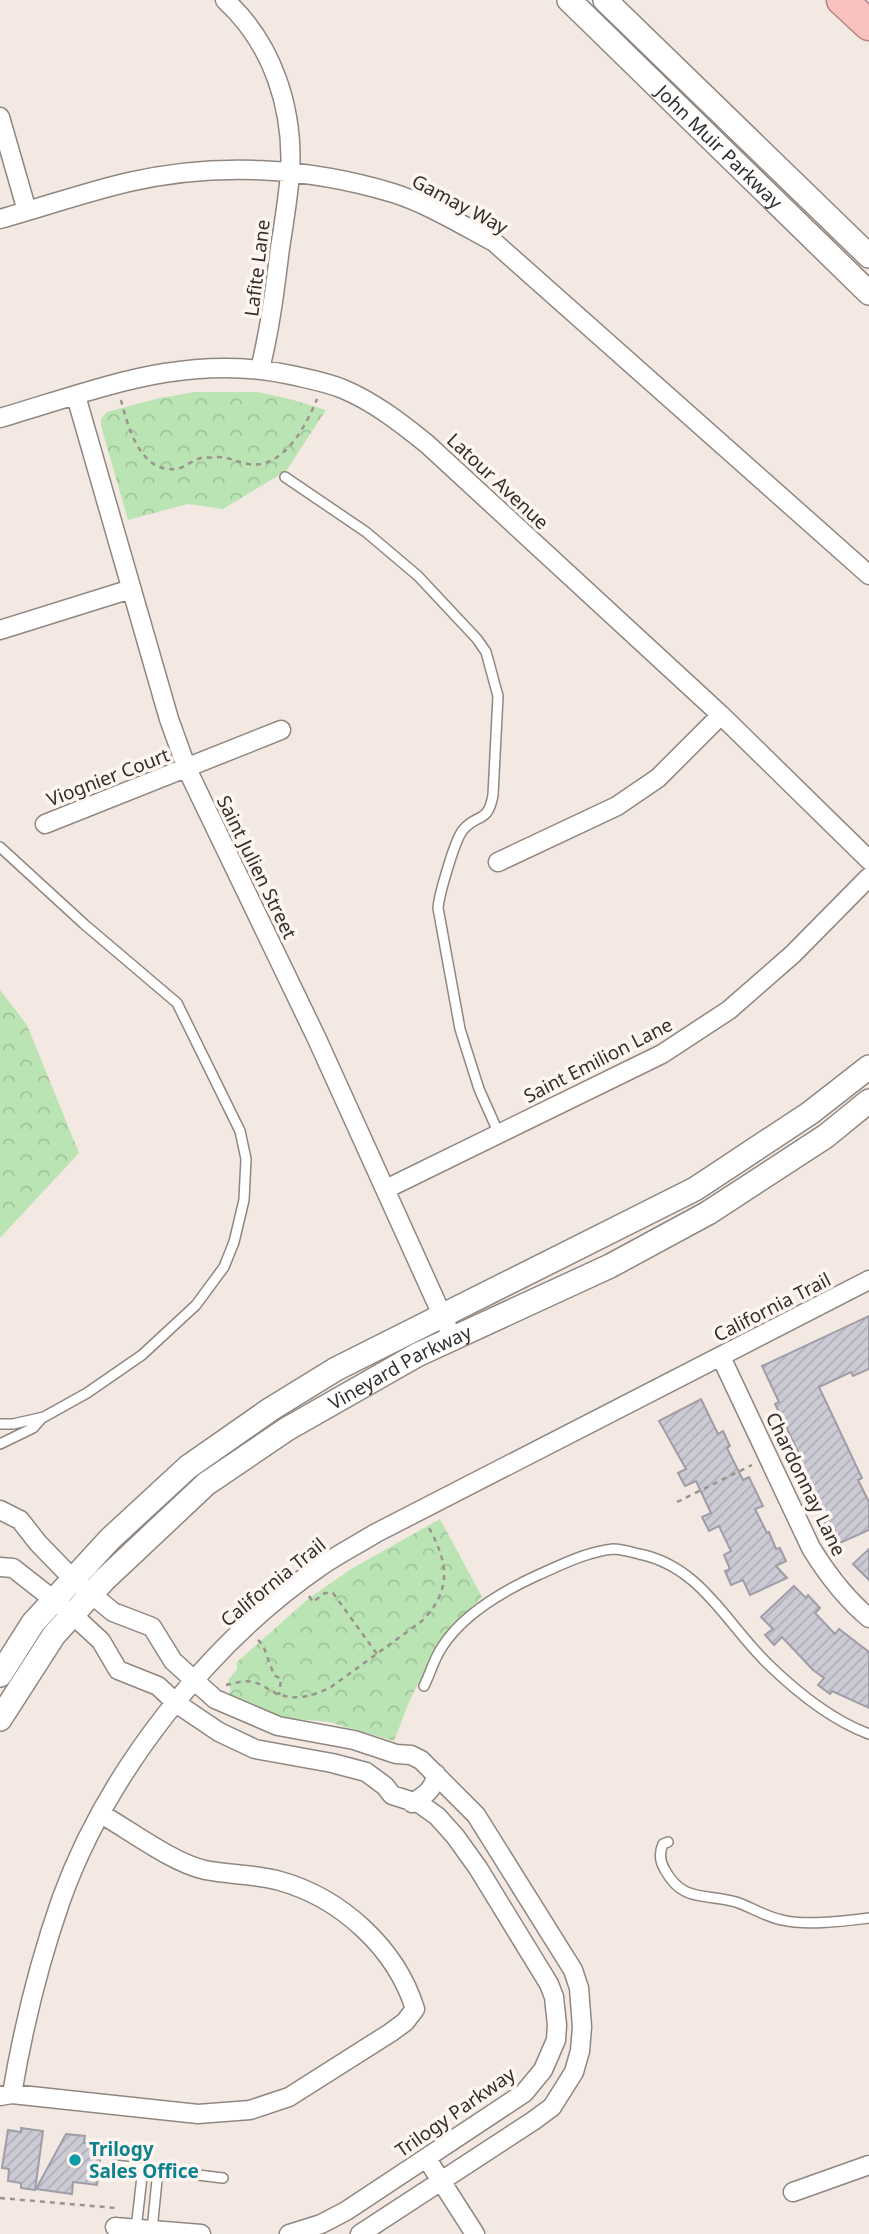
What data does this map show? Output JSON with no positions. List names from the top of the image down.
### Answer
{
  "streets": {
    "street": [
      "John Muir Parkway",
      "Gamay Way",
      "Lafite Lane",
      "Latour Avenue",
      "Viognier Court",
      "Saint Julien Street",
      "Saint Emilion Lane",
      "California Trail",
      "Vineyard Parkway",
      "Chardonnay Lane",
      "Trilogy Parkway"
    ]
  },
  "crossings": [
    ["Gamay Way", "Lafite Lane"],
    ["Lafite Lane", "Latour Avenue"],
    ["Latour Avenue", "Saint Julien Street"],
    ["Viognier Court", "Saint Julien Street"],
    ["Saint Julien Street", "Saint Emilion Lane"],
    ["Saint Julien Street", "Vineyard Parkway"],
    ["California Trail", "Chardonnay Lane"],
    ["California Trail", "Trilogy Parkway"],
    ["Vineyard Parkway", "Trilogy Parkway"]
  ],
  "places": ["Trilogy Sales Office"]
}
